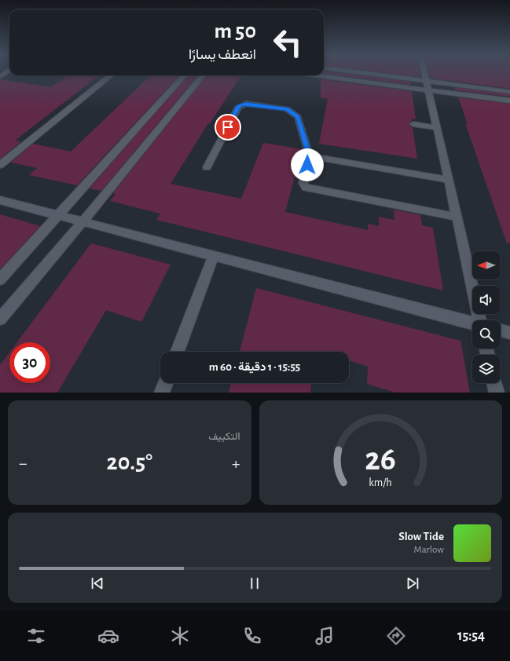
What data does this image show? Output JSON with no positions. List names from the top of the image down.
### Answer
{
  "north": "left",
  "page": {
    "turn": ["50 m", "انعطف يسارًا"],
    "limit": "30",
    "trip": "15:55 · 1 دقيقة · 60 m",
    "tile": "التكييف",
    "heat": ["−", "20.5°", "+"],
    "song": ["Slow Tide", "Marlow"],
    "tabs": "15:54",
    "gauge": ["26", "km/h"]
  }
}
